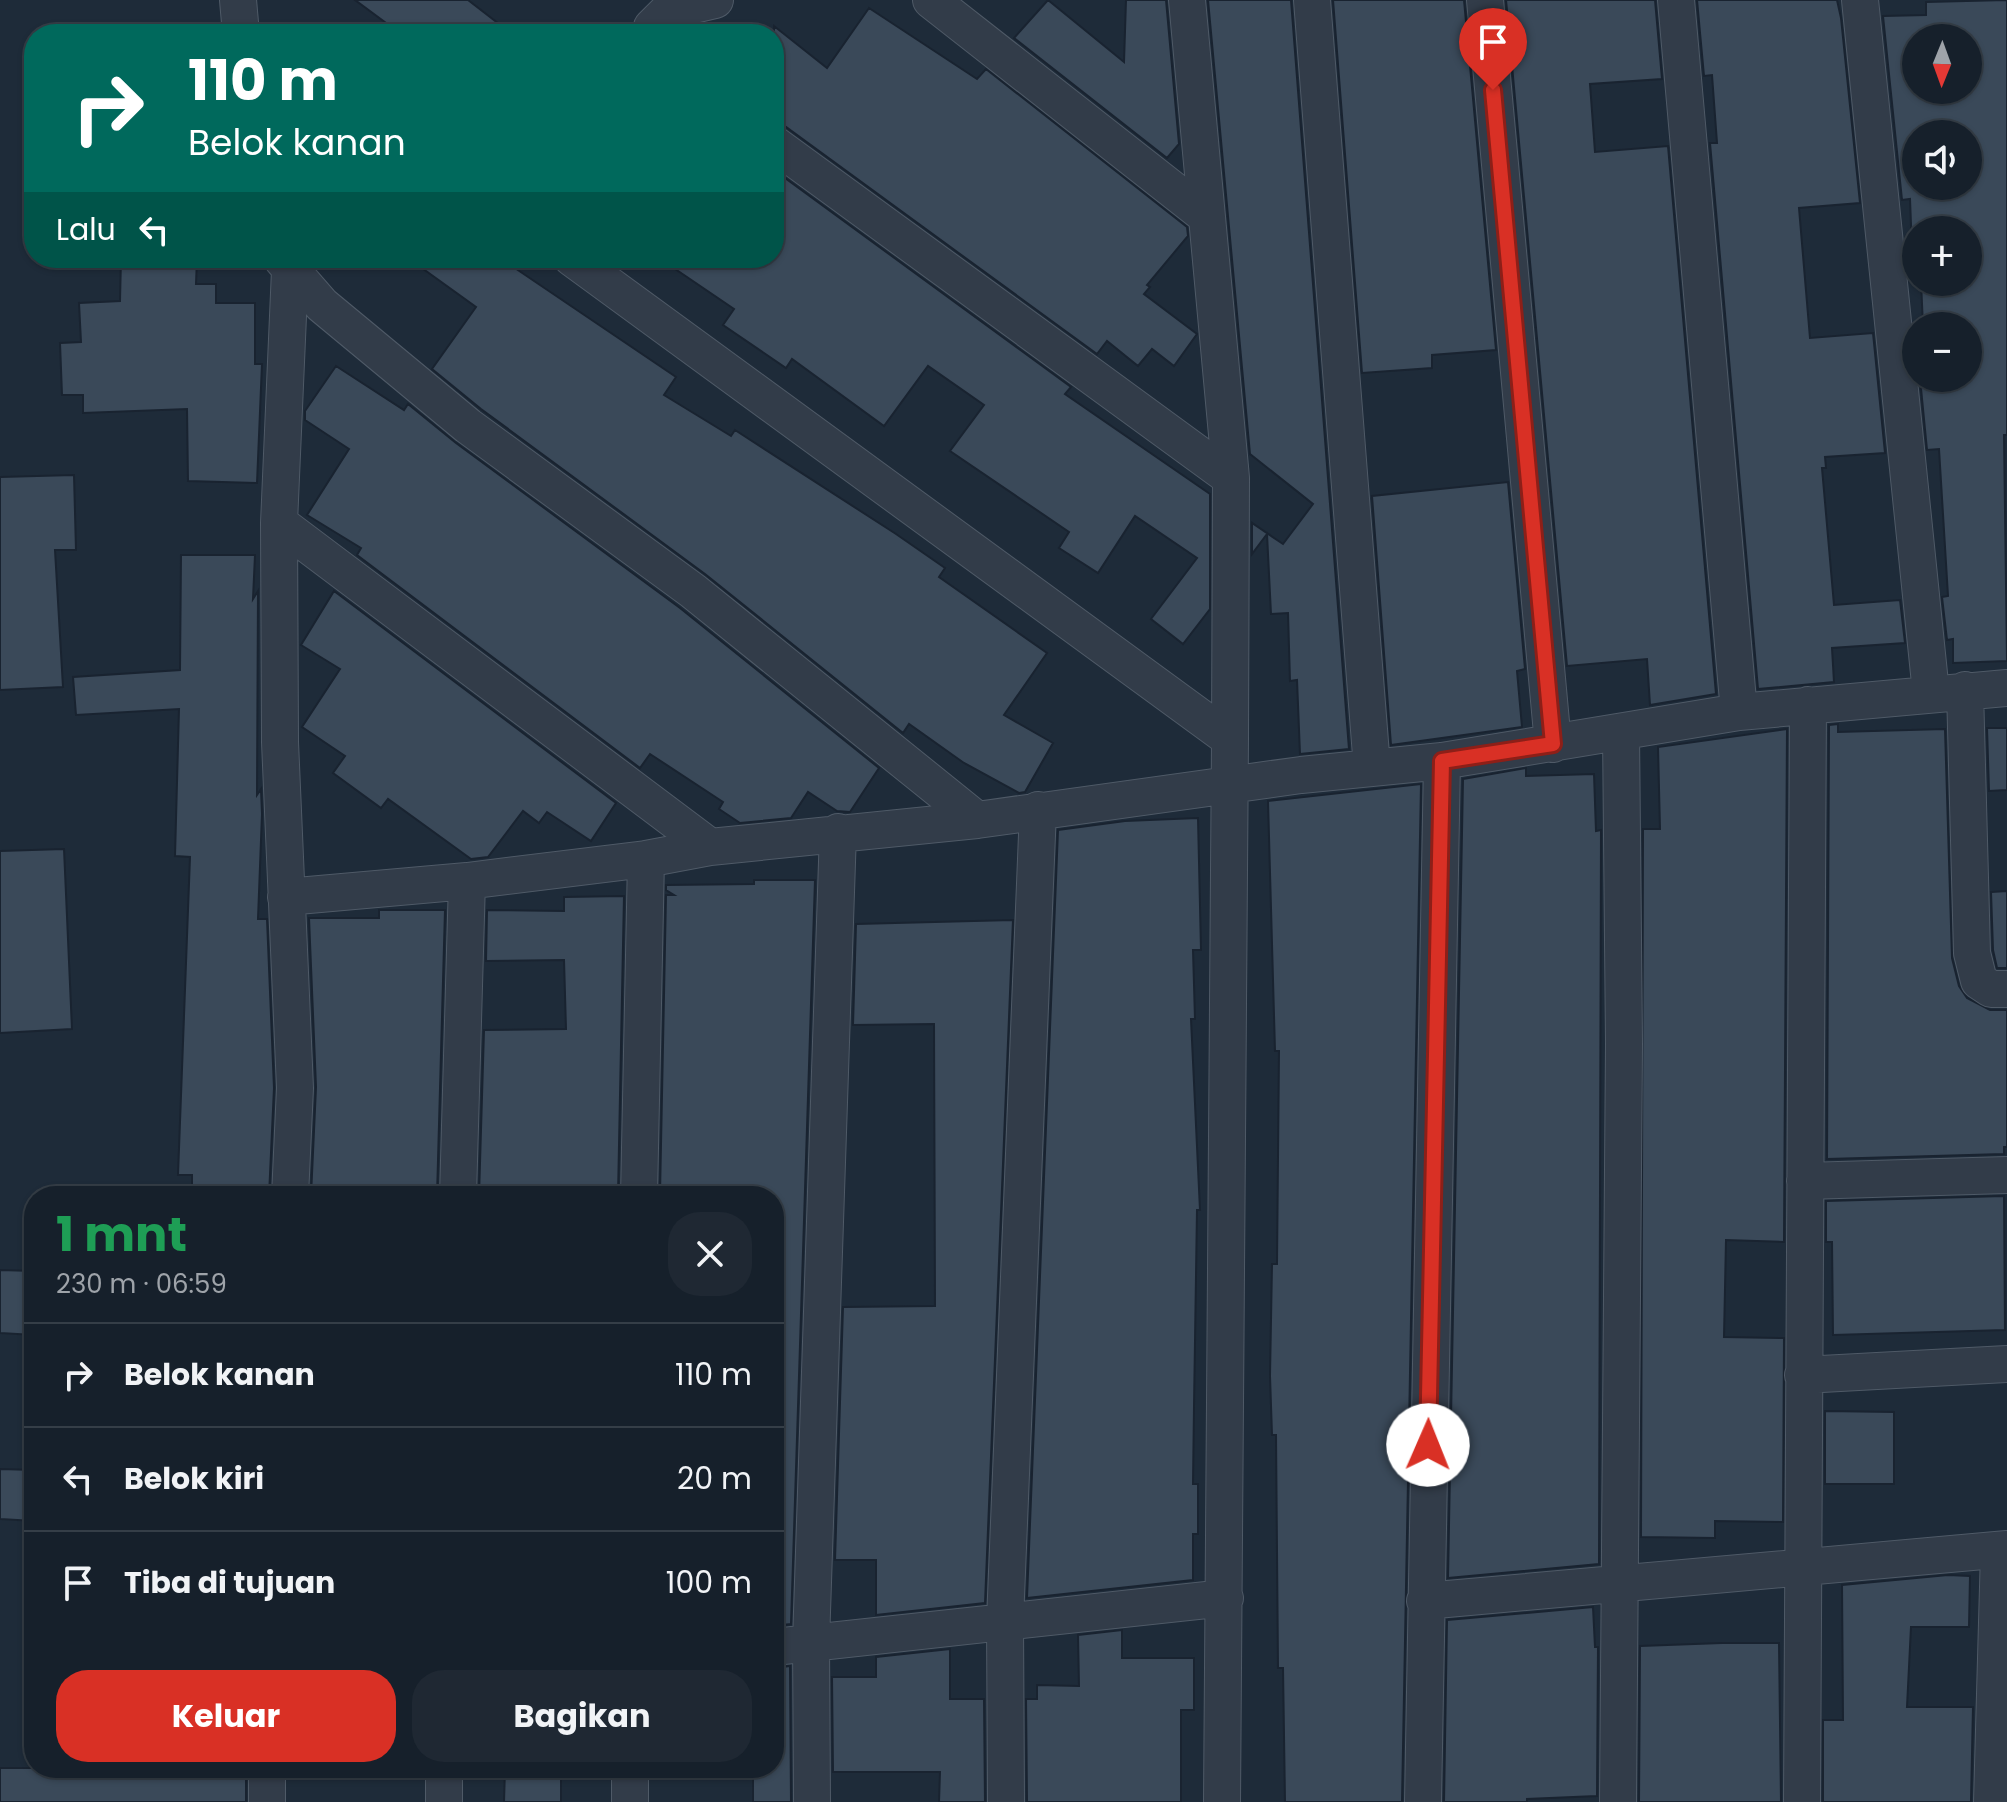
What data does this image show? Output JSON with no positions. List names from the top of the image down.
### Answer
{
  "north": "bottom",
  "page": {
    "map_buttons": ["+", "−"],
    "turn": ["110 m", "Belok kanan"],
    "then": "Lalu",
    "heading": ["1 mnt", "230 m · 06:59"],
    "list": [
      {
        "name": "Belok kanan",
        "value": "110 m"
      },
      {
        "name": "Belok kiri",
        "value": "20 m"
      },
      {
        "name": "Tiba di tujuan",
        "value": "100 m"
      }
    ],
    "buttons": ["Keluar", "Bagikan"]
  }
}
